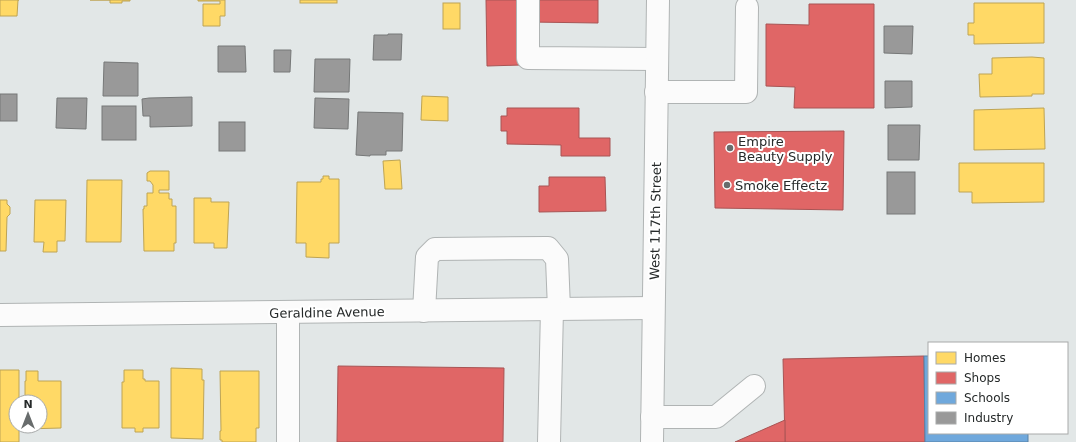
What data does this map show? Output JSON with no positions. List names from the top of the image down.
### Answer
{
  "streets": {
    "street": ["West 117th Street", "Geraldine Avenue"]
  },
  "crossings": [
    ["West 117th Street", "Geraldine Avenue"]
  ],
  "places": ["Empire Beauty Supply", "Smoke Effectz"],
  "legend": [
    "Homes",
    "Shops",
    "Schools",
    "Industry"
  ],
  "north": "top"
}
